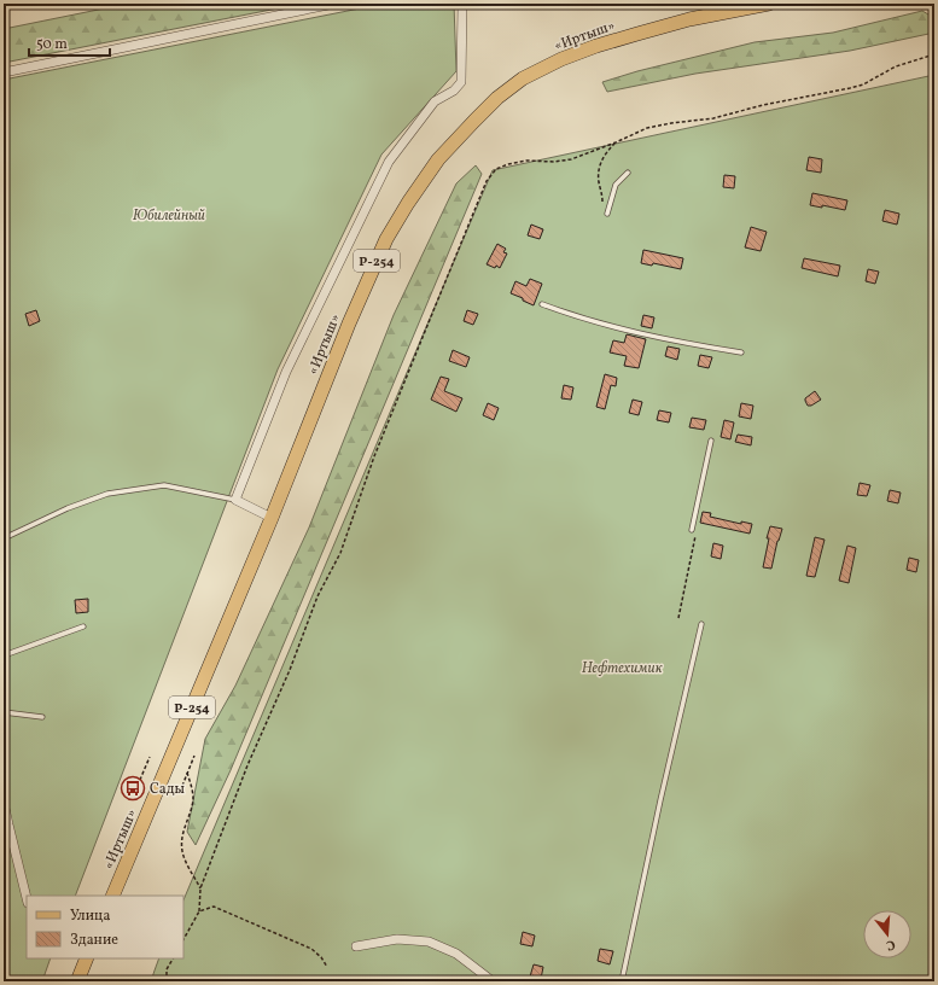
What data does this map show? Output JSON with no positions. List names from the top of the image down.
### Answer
{
  "streets": {
    "main road": ["«Иртыш»", "Р-254"]
  },
  "parks": ["Юбилейный", "Нефтехимик"],
  "places": {
    "bus stop": ["Сады"]
  },
  "legend": ["Улица", "Здание"],
  "scale_bar": "50 m",
  "north": "bottom"
}
